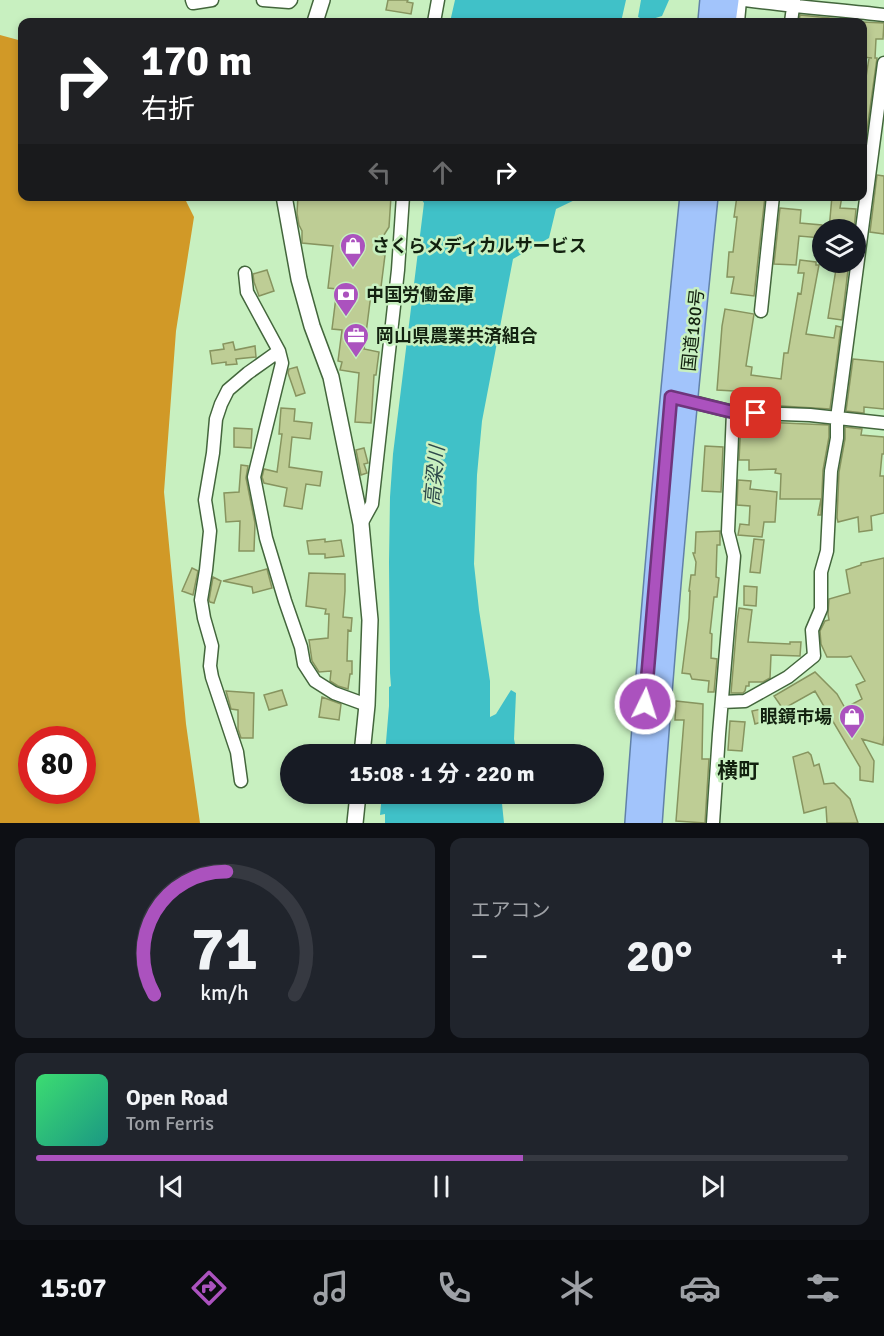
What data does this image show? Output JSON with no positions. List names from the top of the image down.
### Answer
{
  "streets": {
    "highway": ["国道180号"]
  },
  "districts": ["横町"],
  "water": ["高梁川"],
  "places": {
    "shop": ["さくらメディカルサービス", "眼鏡市場"],
    "bank": ["中国労働金庫"],
    "office": ["岡山県農業共済組合"]
  },
  "page": {
    "turn": ["170 m", "右折"],
    "limit": "80",
    "trip": "15:08 · 1 分 · 220 m",
    "tile": "エアコン",
    "heat": ["−", "20°", "+"],
    "song": ["Open Road", "Tom Ferris"],
    "tabs": "15:07",
    "gauge": ["71", "km/h"]
  }
}
